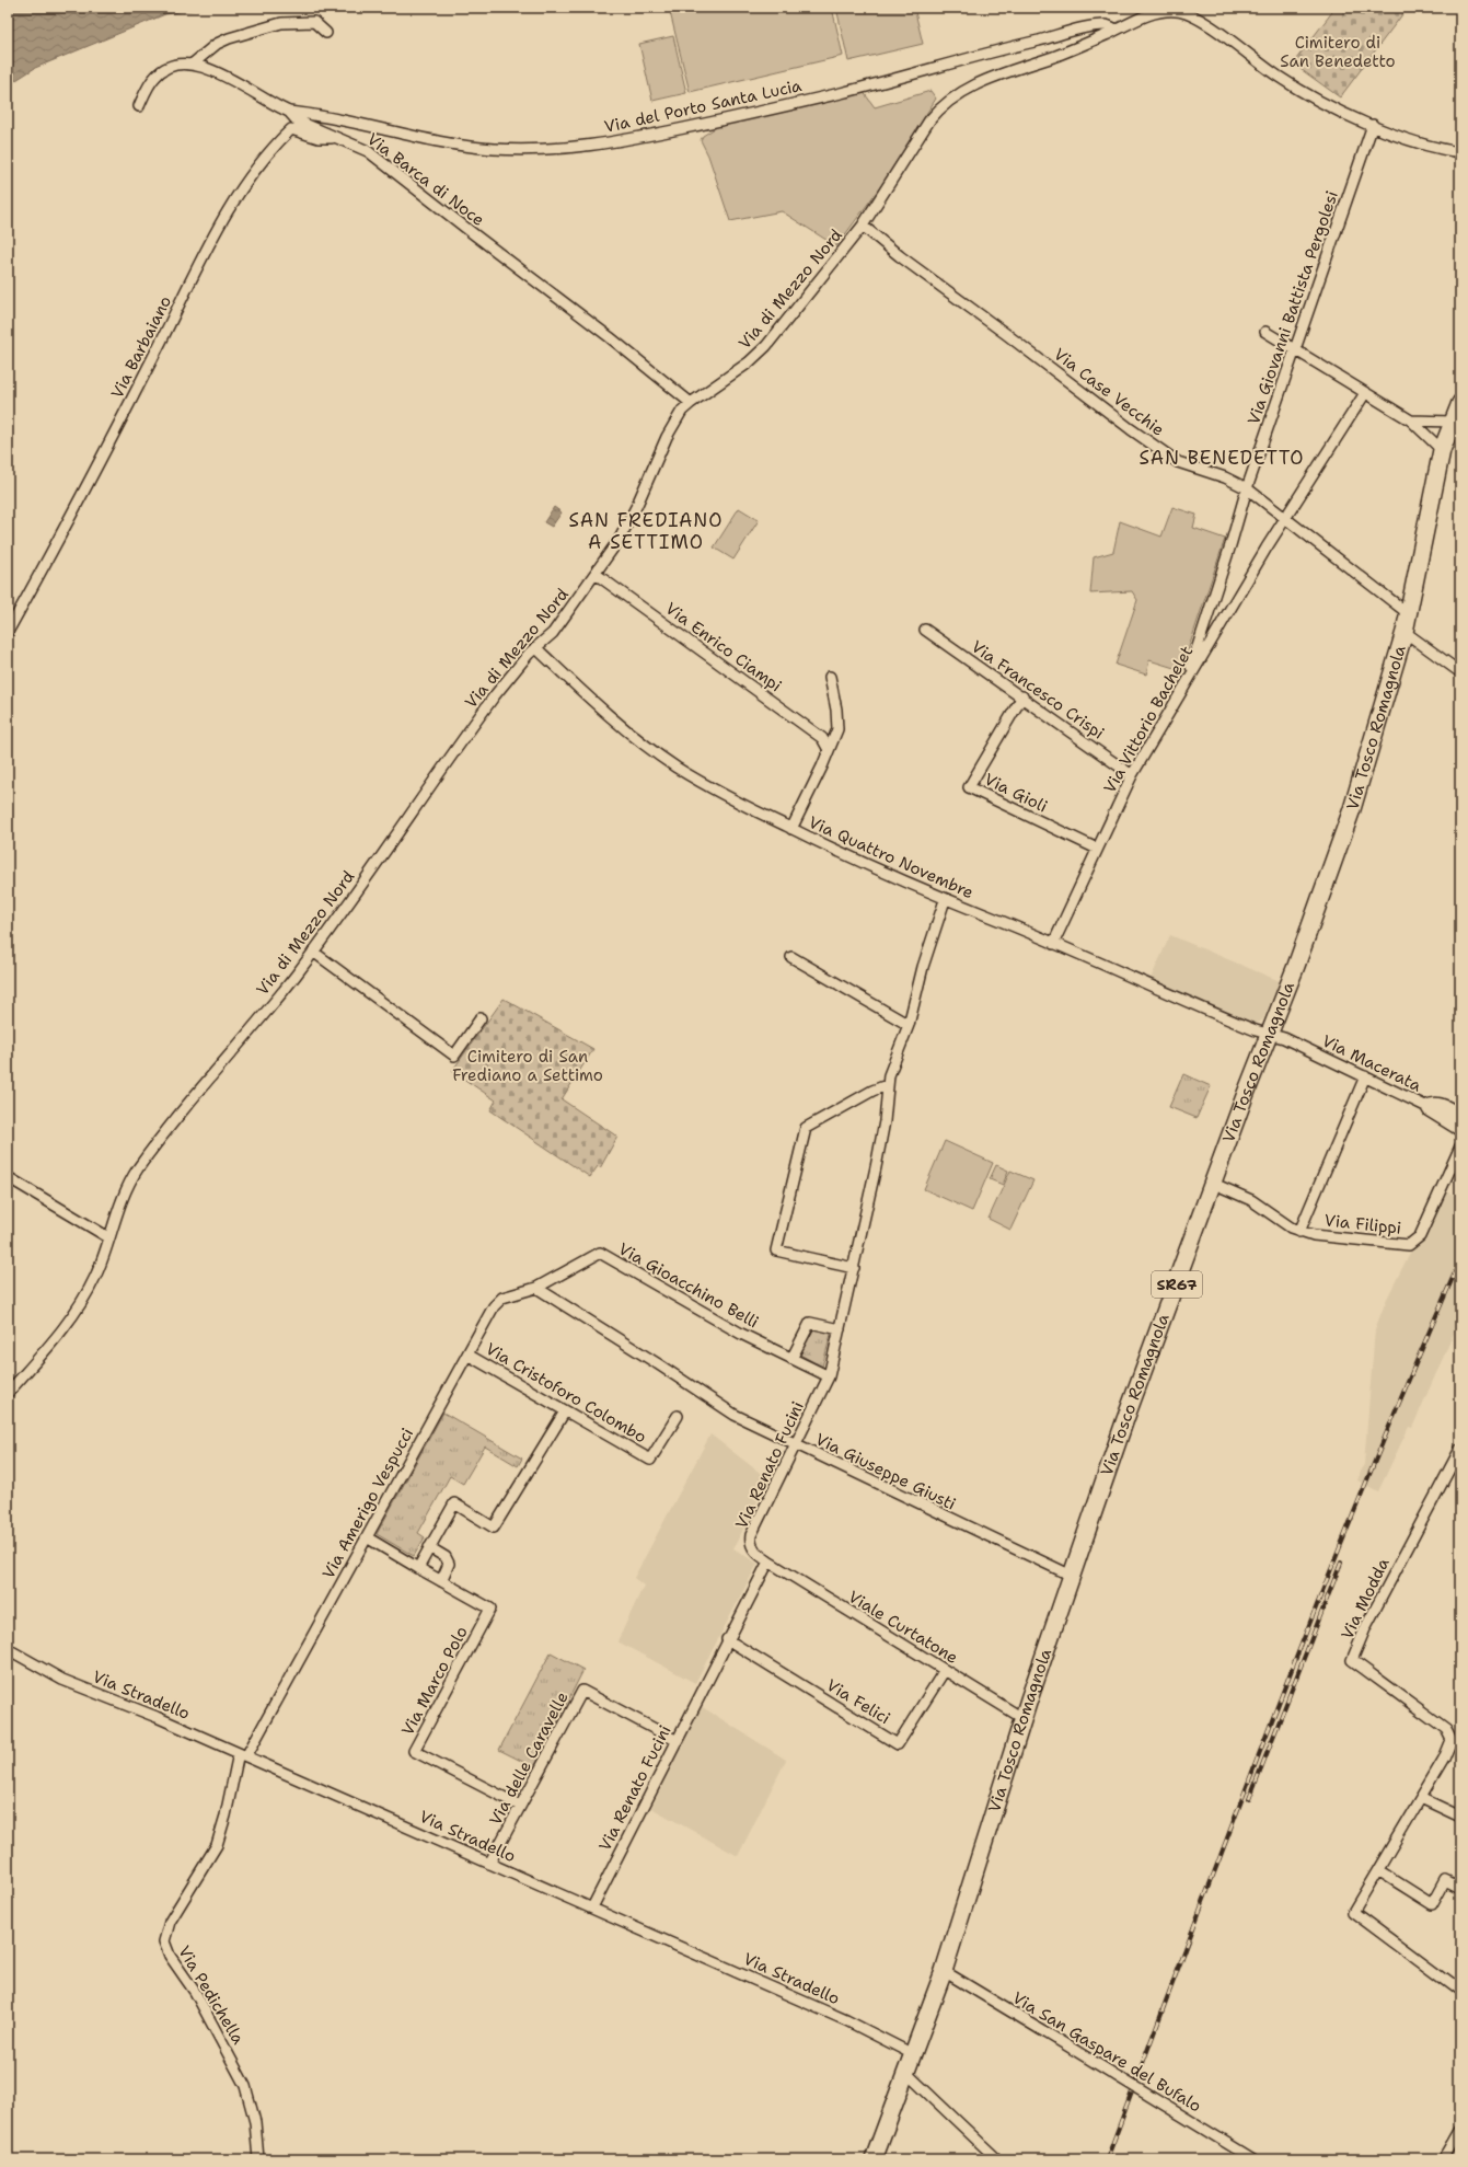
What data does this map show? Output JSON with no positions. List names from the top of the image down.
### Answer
{
  "streets": {
    "main road": ["Via Tosco Romagnola", "SR67"],
    "street": [
      "Via del Porto Santa Lucia",
      "Via Barca di Noce",
      "Via di Mezzo Nord",
      "Via Giovanni Battista Pergolesi",
      "Via Barbaiano",
      "Via Case Vecchie",
      "Via Enrico Ciampi",
      "Via Francesco Crispi",
      "Via Vittorio Bachelet",
      "Via Gioli",
      "Via Quattro Novembre",
      "Via Macerata",
      "Via Filippi",
      "Via Gioacchino Belli",
      "Via Cristoforo Colombo",
      "Via Renato Fucini",
      "Via Giuseppe Giusti",
      "Via Amerigo Vespucci",
      "Via Modda",
      "Viale Curtatone",
      "Via Marco Polo",
      "Via Stradello",
      "Via Felici",
      "Via delle Caravelle",
      "Via Pedichella",
      "Via San Gaspare del Bufalo"
    ]
  },
  "crossings": [
    ["Via del Porto Santa Lucia", "Via Barca di Noce"],
    ["Via del Porto Santa Lucia", "Via di Mezzo Nord"],
    ["Via Barca di Noce", "Via di Mezzo Nord"],
    ["Via Barca di Noce", "Via Barbaiano"],
    ["Via di Mezzo Nord", "Via Giovanni Battista Pergolesi"],
    ["Via di Mezzo Nord", "Via Case Vecchie"],
    ["Via di Mezzo Nord", "Via Enrico Ciampi"],
    ["Via di Mezzo Nord", "Via Quattro Novembre"],
    ["Via Giovanni Battista Pergolesi", "Via Case Vecchie"],
    ["Via Giovanni Battista Pergolesi", "Via Vittorio Bachelet"],
    ["Via Case Vecchie", "Via Vittorio Bachelet"],
    ["Via Case Vecchie", "Via Tosco Romagnola"],
    ["Via Francesco Crispi", "Via Vittorio Bachelet"],
    ["Via Francesco Crispi", "Via Gioli"],
    ["Via Vittorio Bachelet", "Via Gioli"],
    ["Via Vittorio Bachelet", "Via Quattro Novembre"],
    ["Via Tosco Romagnola", "Via Quattro Novembre"],
    ["Via Tosco Romagnola", "Via Macerata"],
    ["Via Tosco Romagnola", "Via Filippi"],
    ["Via Tosco Romagnola", "Via Giuseppe Giusti"],
    ["Via Tosco Romagnola", "Viale Curtatone"],
    ["Via Tosco Romagnola", "Via Stradello"],
    ["Via Tosco Romagnola", "Via San Gaspare del Bufalo"],
    ["Via Quattro Novembre", "Via Macerata"],
    ["Via Quattro Novembre", "Via Renato Fucini"],
    ["Via Gioacchino Belli", "Via Renato Fucini"],
    ["Via Gioacchino Belli", "Via Giuseppe Giusti"],
    ["Via Gioacchino Belli", "Via Amerigo Vespucci"],
    ["Via Cristoforo Colombo", "Via Amerigo Vespucci"],
    ["Via Renato Fucini", "Via Giuseppe Giusti"],
    ["Via Renato Fucini", "Viale Curtatone"],
    ["Via Renato Fucini", "Via Stradello"],
    ["Via Renato Fucini", "Via Felici"],
    ["Via Renato Fucini", "Via delle Caravelle"],
    ["Via Giuseppe Giusti", "Via Amerigo Vespucci"],
    ["Via Amerigo Vespucci", "Via Stradello"],
    ["Via Amerigo Vespucci", "Via Pedichella"],
    ["Viale Curtatone", "Via Felici"],
    ["Via Marco Polo", "Via delle Caravelle"],
    ["Via Stradello", "Via delle Caravelle"],
    ["Via Stradello", "Via Pedichella"]
  ],
  "districts": ["SAN BENEDETTO", "SAN FREDIANO A SETTIMO"],
  "parks": ["Cimitero di San Benedetto", "Cimitero di San Frediano a Settimo"]
}
